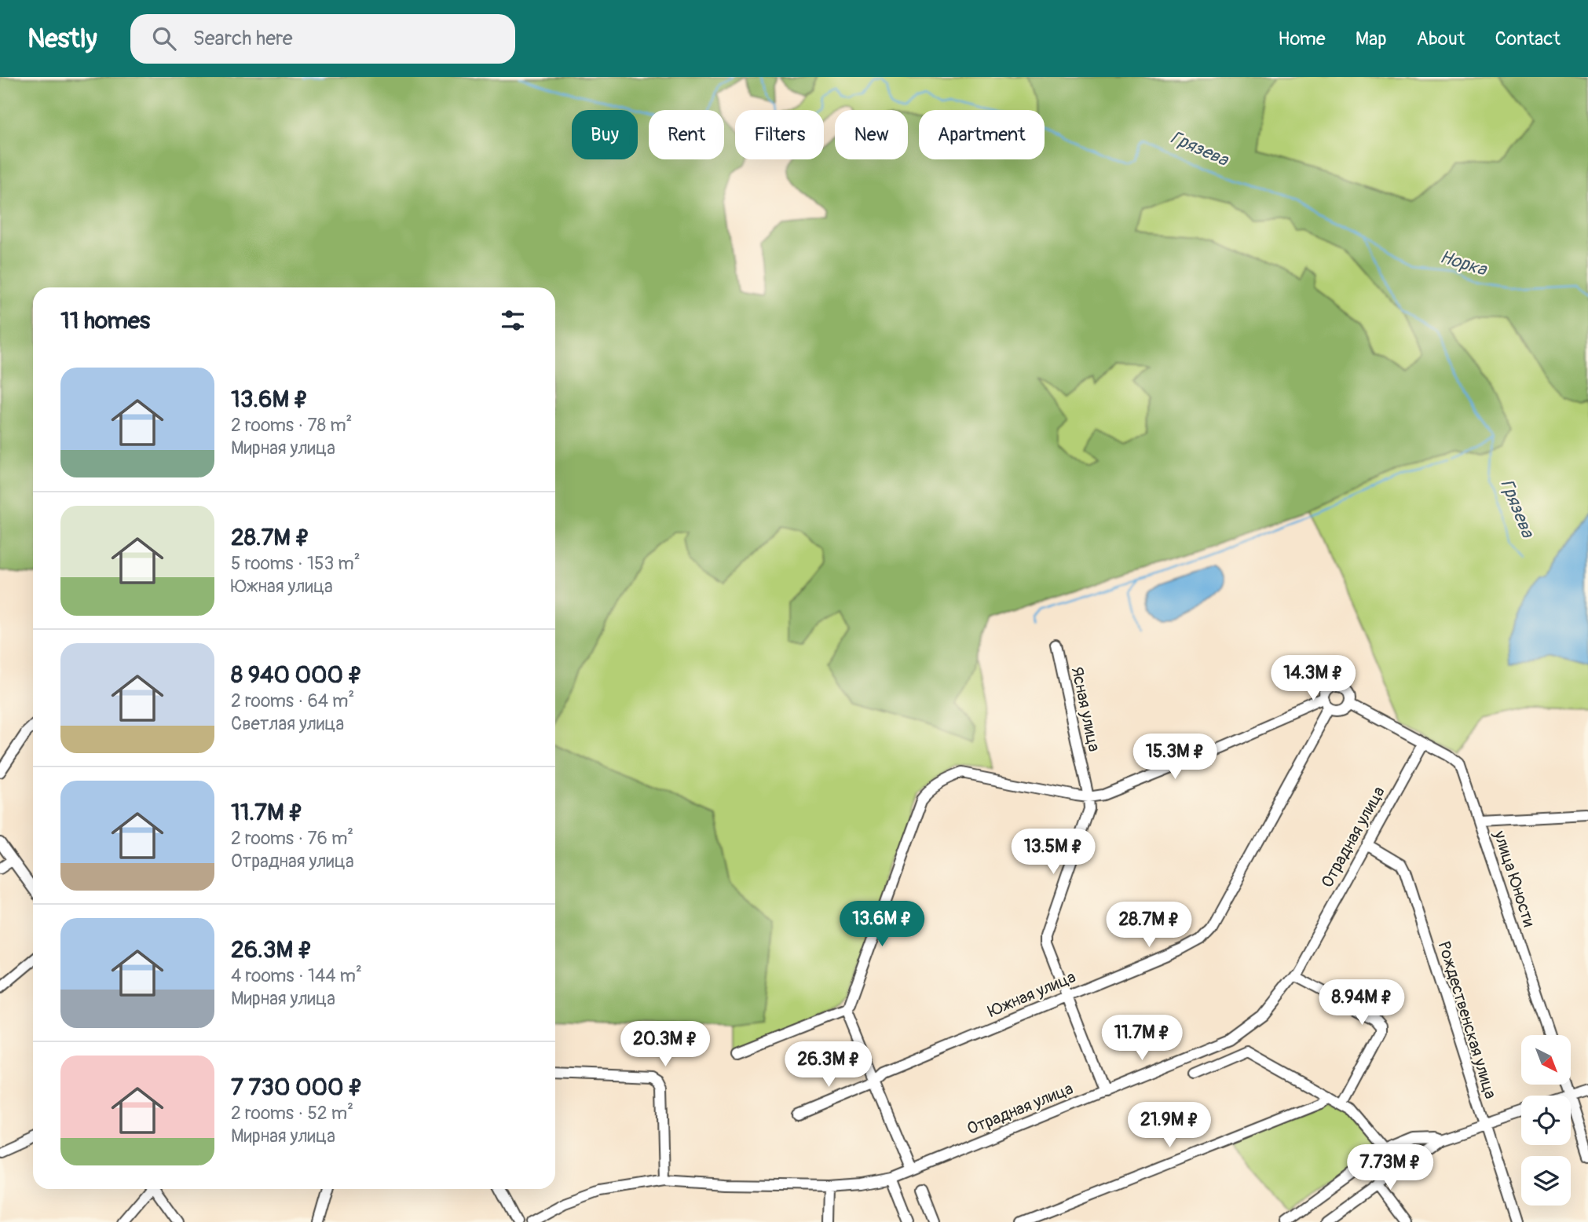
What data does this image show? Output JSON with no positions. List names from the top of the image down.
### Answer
{
  "streets": {
    "street": [
      "Ясная улица",
      "Отрадная улица",
      "улица Юности",
      "Южная улица",
      "Рождественская улица"
    ]
  },
  "crossings": [
    ["Ясная улица", "Отрадная улица"],
    ["Ясная улица", "Южная улица"],
    ["Отрадная улица", "улица Юности"],
    ["Отрадная улица", "Рождественская улица"],
    ["улица Юности", "Южная улица"]
  ],
  "water": ["Грязева", "Норка"],
  "north": "bottom right",
  "page": {
    "header": "Nestly",
    "search": "Search here",
    "nav": [
      "Home",
      "Map",
      "About",
      "Contact"
    ],
    "chip": [
      "Buy",
      "Rent",
      "Filters",
      "New",
      "Apartment"
    ],
    "heading": "11 homes",
    "list": [
      {
        "name": "13.6M ₽",
        "note": "2 rooms · 78 m² · Мирная улица"
      },
      {
        "name": "28.7M ₽",
        "note": "5 rooms · 153 m² · Южная улица"
      },
      {
        "name": "8 940 000 ₽",
        "note": "2 rooms · 64 m² · Светлая улица"
      },
      {
        "name": "11.7M ₽",
        "note": "2 rooms · 76 m² · Отрадная улица"
      },
      {
        "name": "26.3M ₽",
        "note": "4 rooms · 144 m² · Мирная улица"
      },
      {
        "name": "7 730 000 ₽",
        "note": "2 rooms · 52 m² · Мирная улица"
      }
    ],
    "price": [
      "14.3M ₽",
      "15.3M ₽",
      "13.5M ₽",
      "13.6M ₽",
      "28.7M ₽",
      "8.94M ₽",
      "11.7M ₽",
      "20.3M ₽",
      "26.3M ₽",
      "21.9M ₽",
      "7.73M ₽"
    ]
  }
}
